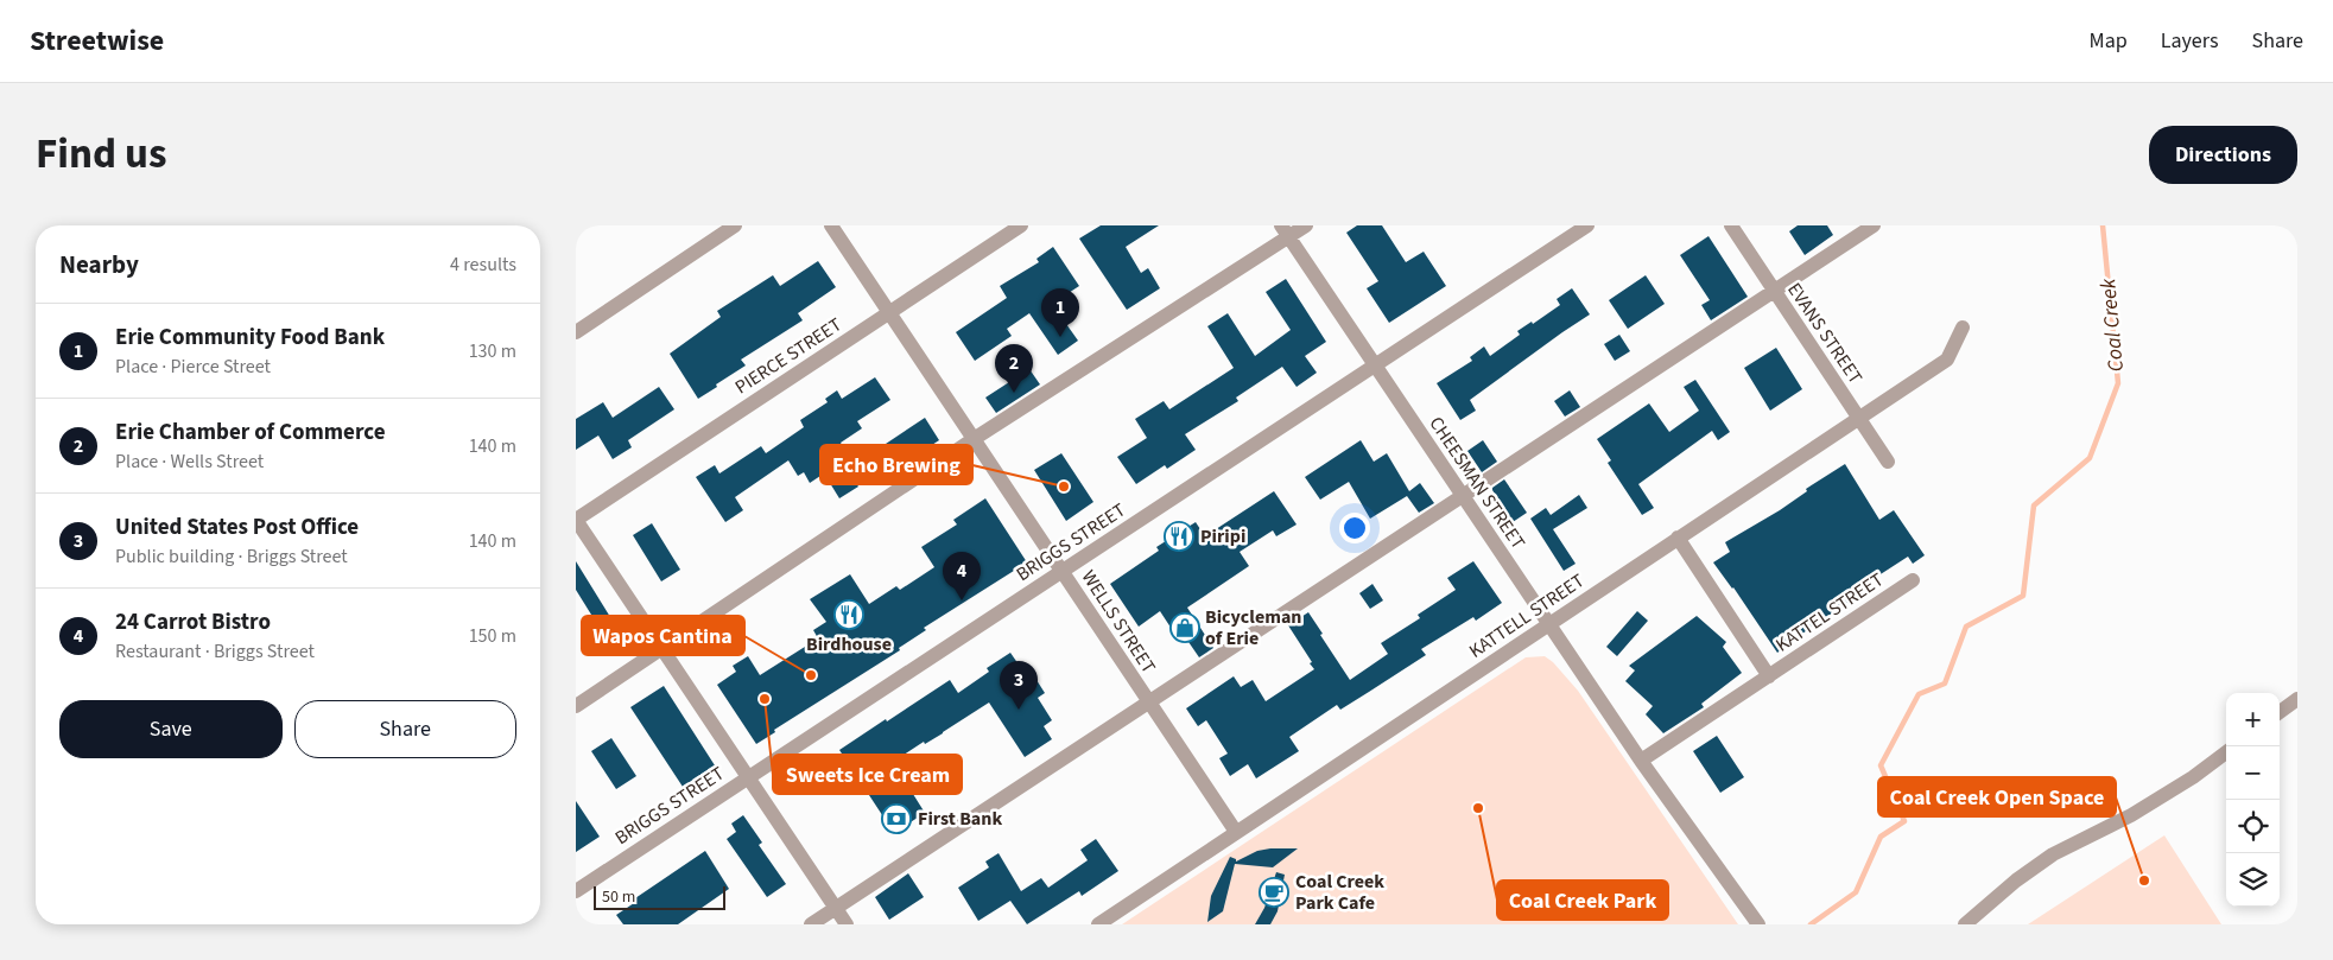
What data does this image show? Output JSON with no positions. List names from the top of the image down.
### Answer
{
  "streets": {
    "street": [
      "EVANS STREET",
      "PIERCE STREET",
      "CHEESMAN STREET",
      "BRIGGS STREET",
      "KATTEL STREET",
      "KATTELL STREET",
      "WELLS STREET"
    ]
  },
  "crossings": [
    ["EVANS STREET", "KATTELL STREET"],
    ["PIERCE STREET", "WELLS STREET"],
    ["CHEESMAN STREET", "BRIGGS STREET"],
    ["CHEESMAN STREET", "KATTEL STREET"],
    ["CHEESMAN STREET", "KATTELL STREET"],
    ["BRIGGS STREET", "WELLS STREET"],
    ["KATTEL STREET", "KATTELL STREET"],
    ["KATTELL STREET", "WELLS STREET"]
  ],
  "water": ["Coal Creek"],
  "places": {
    "other": [
      "Echo Brewing",
      "Wapos Cantina",
      "Sweets Ice Cream",
      "Coal Creek Park",
      "Coal Creek Open Space"
    ],
    "restaurant": ["Piripi", "Birdhouse"],
    "shop": ["Bicycleman of Erie"],
    "bank": ["First Bank"],
    "cafe": ["Coal Creek Park Cafe"]
  },
  "scale_bar": "50 m",
  "page": {
    "header": "Streetwise",
    "nav": ["Map", "Layers", "Share"],
    "title": "Find us",
    "buttons": [
      "Directions",
      ["Save", "Share"]
    ],
    "heading": ["Nearby", "4 results"],
    "pins": [
      "1",
      "2",
      "4",
      "3"
    ],
    "list": [
      {
        "mark": "1",
        "name": "Erie Community Food Bank",
        "note": "Place · Pierce Street",
        "value": "130 m"
      },
      {
        "mark": "2",
        "name": "Erie Chamber of Commerce",
        "note": "Place · Wells Street",
        "value": "140 m"
      },
      {
        "mark": "3",
        "name": "United States Post Office",
        "note": "Public building · Briggs Street",
        "value": "140 m"
      },
      {
        "mark": "4",
        "name": "24 Carrot Bistro",
        "note": "Restaurant · Briggs Street",
        "value": "150 m"
      }
    ],
    "map_buttons": ["+", "−"],
    "scale": "50 m"
  }
}
